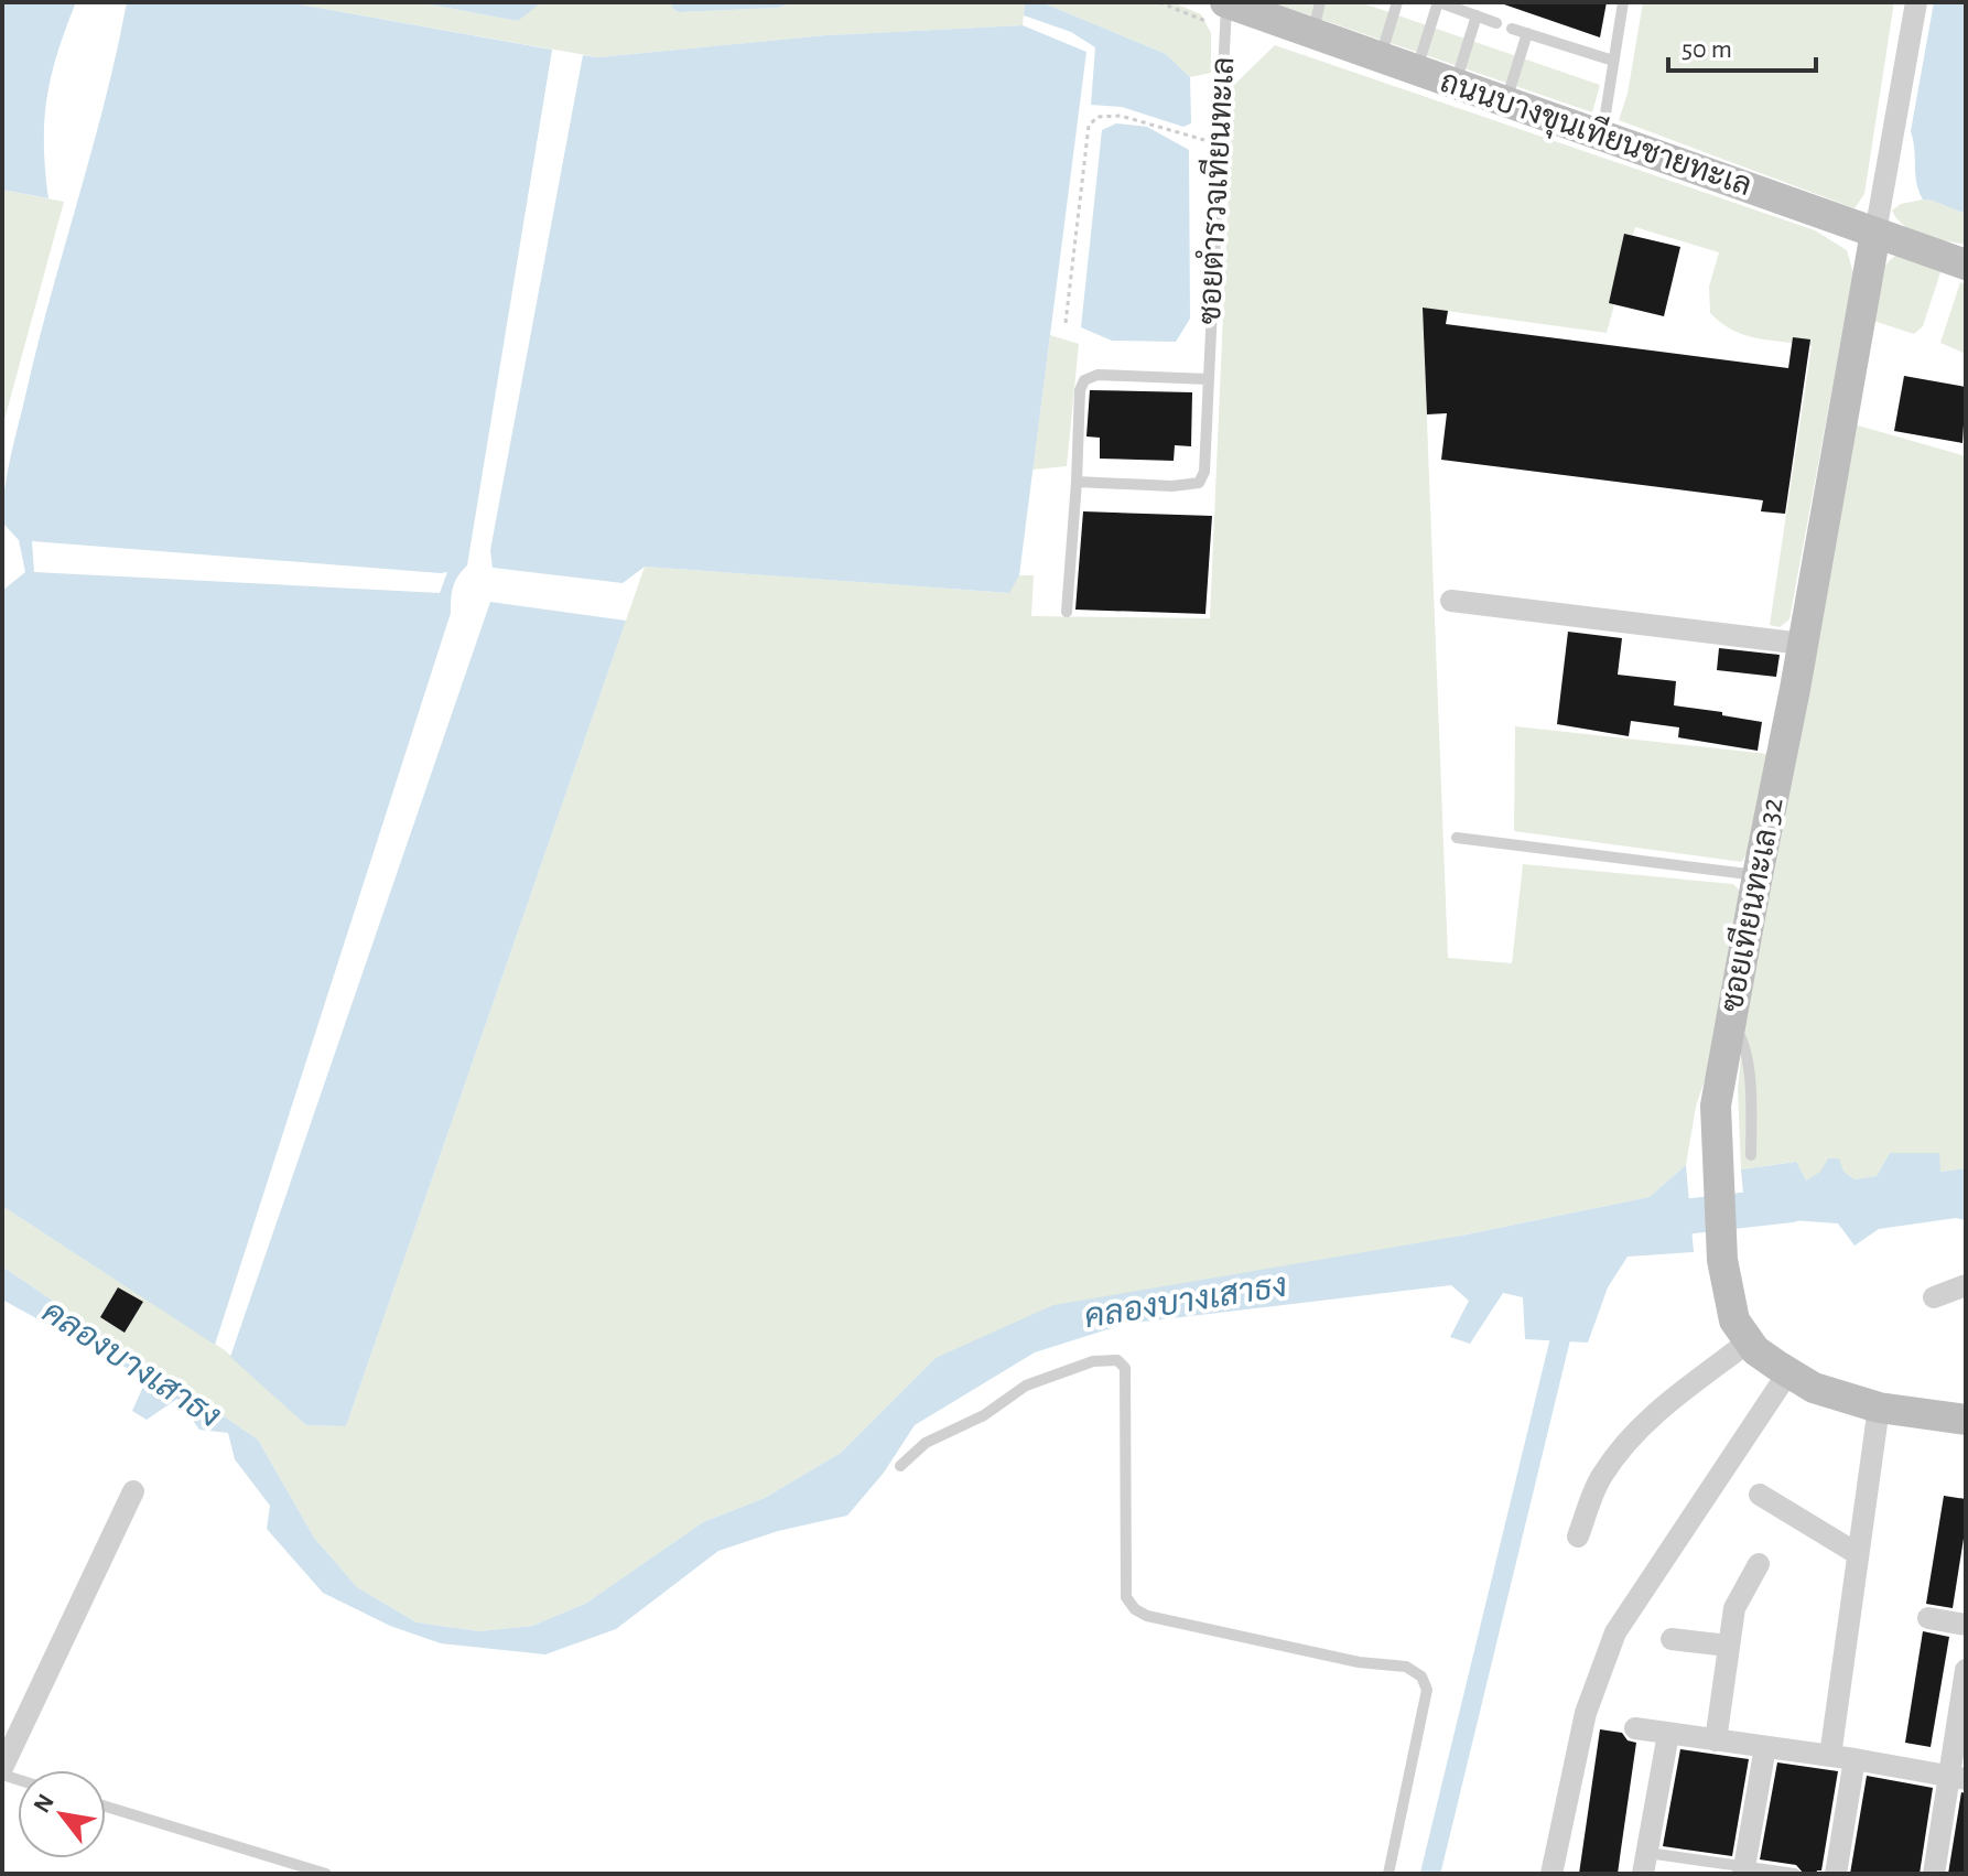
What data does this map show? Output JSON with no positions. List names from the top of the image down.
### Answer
{
  "streets": {
    "street": ["ถนนบางขุนเทียนชายทะเล", "ซอยเทียนทะเล 32"],
    "lane": ["ซอยตำรวจเทียนทะเล"]
  },
  "crossings": [
    ["ถนนบางขุนเทียนชายทะเล", "ซอยตำรวจเทียนทะเล"],
    ["ถนนบางขุนเทียนชายทะเล", "ซอยเทียนทะเล 32"]
  ],
  "water": ["คลองบางเสาธง"],
  "scale_bar": "50 m",
  "north": "top left"
}
